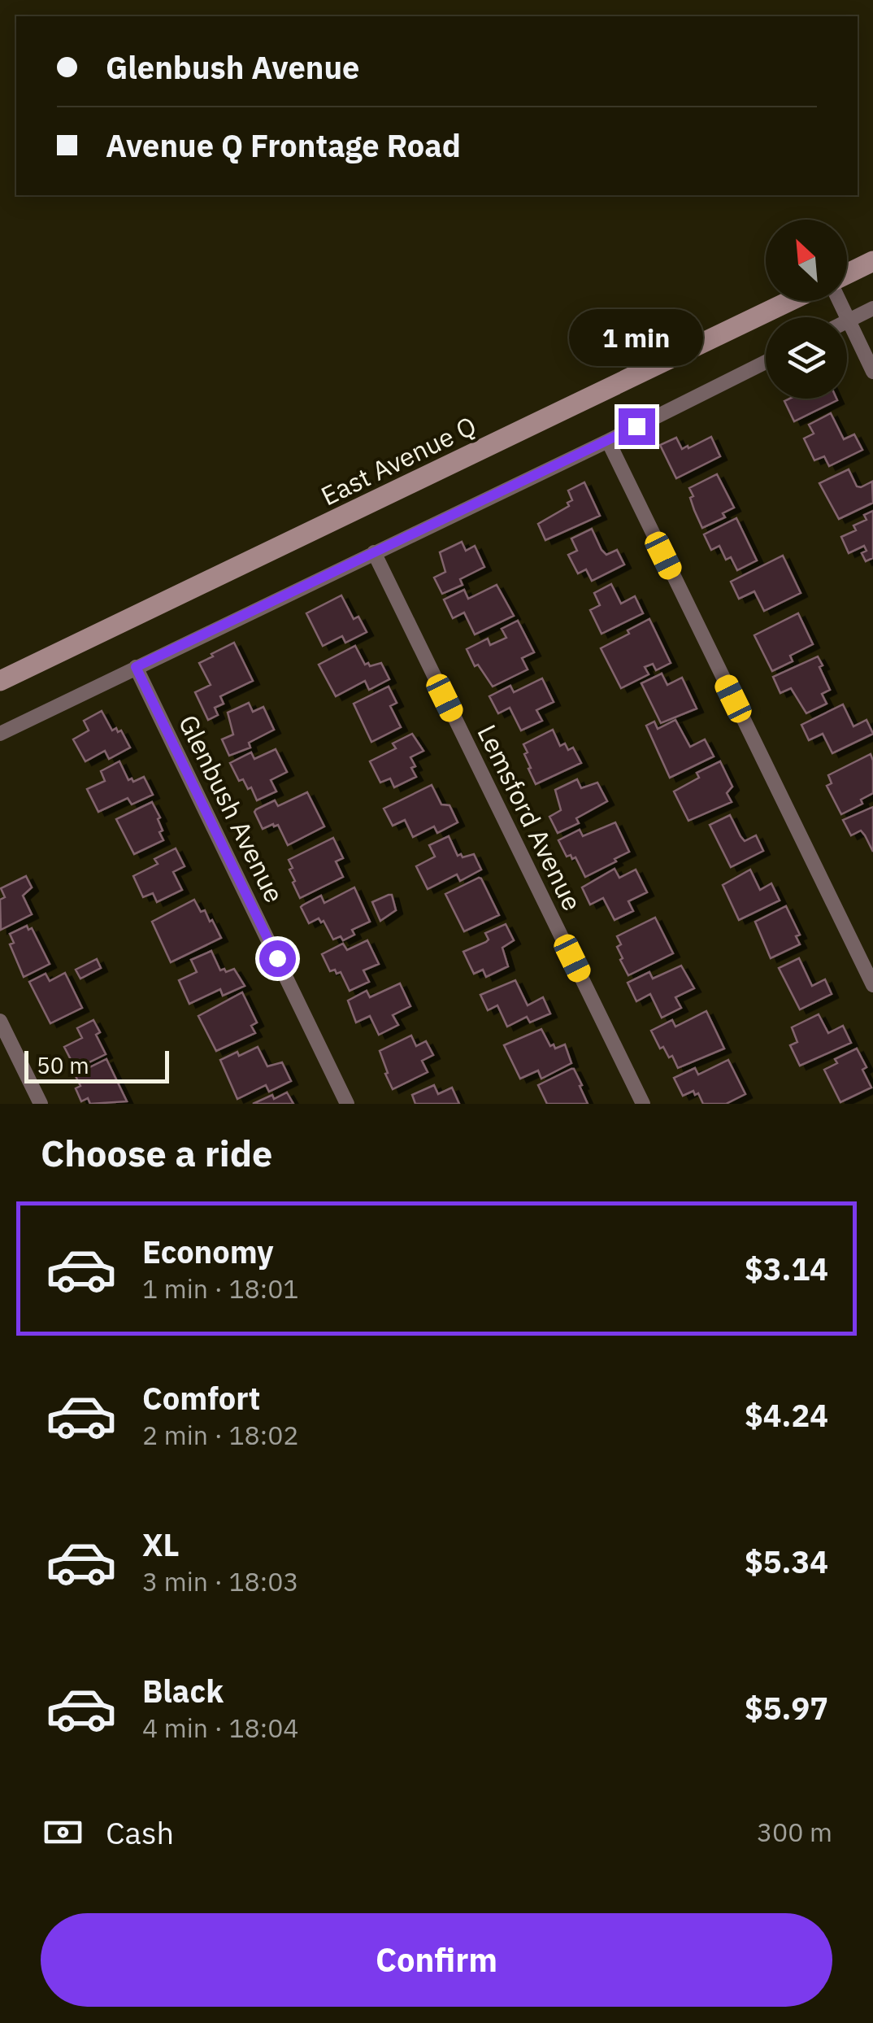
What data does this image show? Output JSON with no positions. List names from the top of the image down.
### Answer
{
  "streets": {
    "main road": ["East Avenue Q"],
    "street": ["Glenbush Avenue", "Lemsford Avenue"]
  },
  "scale_bar": "50 m",
  "north": "top left",
  "page": {
    "banner": ["Glenbush Avenue", "Avenue Q Frontage Road"],
    "bubble": "1 min",
    "scale": "50 m",
    "heading": "Choose a ride",
    "list": [
      {
        "name": "Economy",
        "note": "1 min · 18:01",
        "value": "$3.14"
      },
      {
        "name": "Comfort",
        "note": "2 min · 18:02",
        "value": "$4.24"
      },
      {
        "name": "XL",
        "note": "3 min · 18:03",
        "value": "$5.34"
      },
      {
        "name": "Black",
        "note": "4 min · 18:04",
        "value": "$5.97"
      }
    ],
    "pay": ["Cash", "300 m"],
    "buttons": "Confirm"
  }
}
